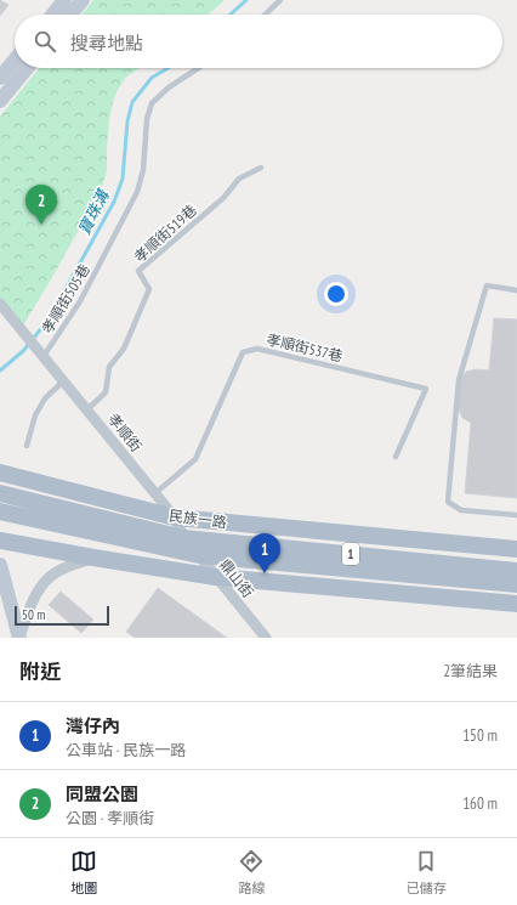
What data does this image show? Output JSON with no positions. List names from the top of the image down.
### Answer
{
  "streets": {
    "main road": ["民族一路", "1"],
    "street": ["孝順街", "鼎山街"],
    "lane": ["孝順街519巷", "孝順街505巷", "孝順街537巷"]
  },
  "crossings": [
    ["孝順街519巷", "孝順街"],
    ["孝順街505巷", "孝順街"],
    ["孝順街537巷", "孝順街"],
    ["孝順街", "民族一路"],
    ["孝順街", "鼎山街"],
    ["民族一路", "鼎山街"],
    ["1", "鼎山街"]
  ],
  "water": ["寶珠溝"],
  "scale_bar": "50 m",
  "page": {
    "search": "搜尋地點",
    "pins": ["2", "1"],
    "scale": "50 m",
    "heading": ["附近", "2筆結果"],
    "list": [
      {
        "mark": "1",
        "name": "灣仔內",
        "note": "公車站 · 民族一路",
        "value": "150 m"
      },
      {
        "mark": "2",
        "name": "同盟公園",
        "note": "公園 · 孝順街",
        "value": "160 m"
      }
    ],
    "nav": ["地圖", "路線", "已儲存"]
  }
}
